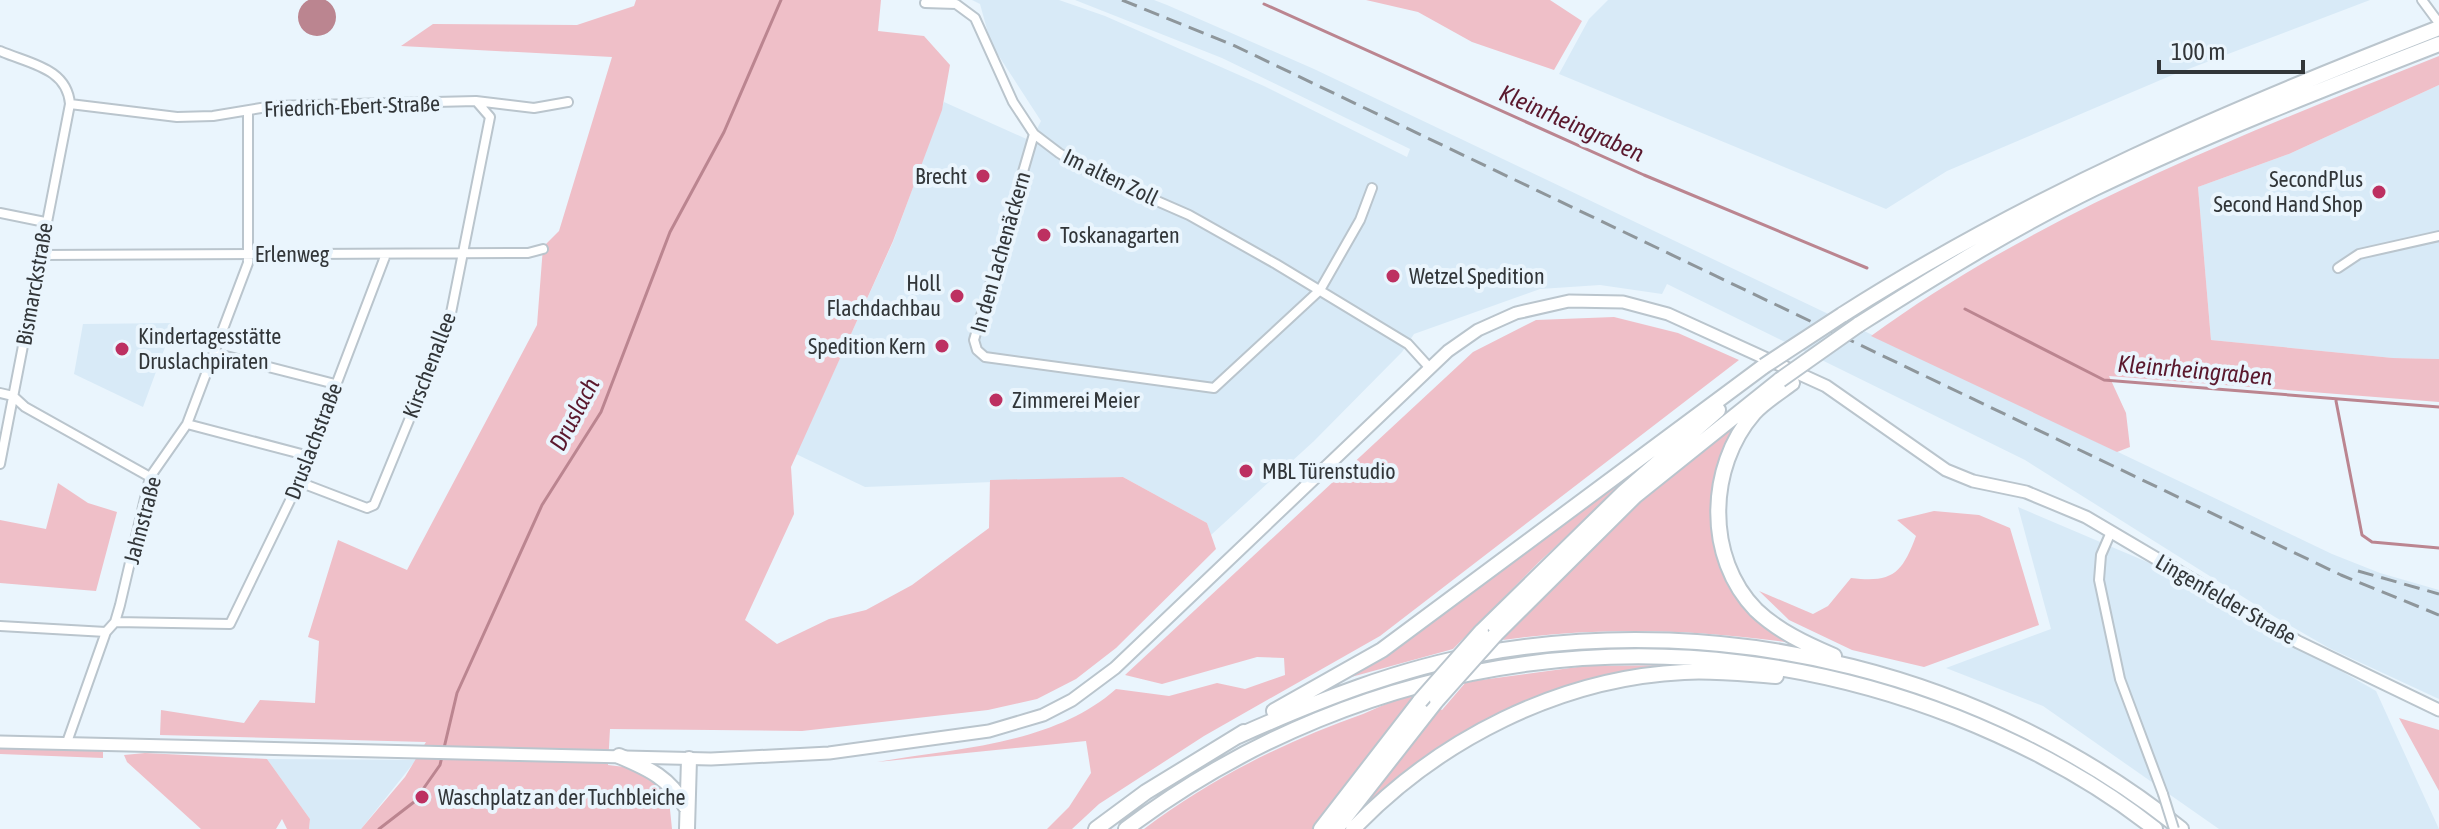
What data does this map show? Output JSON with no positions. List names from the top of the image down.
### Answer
{
  "streets": {
    "main road": ["Lingenfelder Straße"],
    "street": [
      "Friedrich-Ebert-Straße",
      "Im alten Zoll",
      "In den Lachenäckern",
      "Erlenweg",
      "Bismarckstraße",
      "Kirschenallee",
      "Druslachstraße",
      "Jahnstraße"
    ]
  },
  "crossings": [
    ["Friedrich-Ebert-Straße", "Bismarckstraße"],
    ["Friedrich-Ebert-Straße", "Kirschenallee"],
    ["Friedrich-Ebert-Straße", "Jahnstraße"],
    ["Im alten Zoll", "In den Lachenäckern"],
    ["Im alten Zoll", "Lingenfelder Straße"],
    ["Erlenweg", "Bismarckstraße"],
    ["Erlenweg", "Kirschenallee"],
    ["Erlenweg", "Druslachstraße"],
    ["Erlenweg", "Jahnstraße"],
    ["Kirschenallee", "Druslachstraße"],
    ["Druslachstraße", "Jahnstraße"],
    ["Jahnstraße", "Lingenfelder Straße"]
  ],
  "water": ["Kleinrheingraben", "Druslach"],
  "places": [
    "Brecht",
    "SecondPlus Second Hand Shop",
    "Toskanagarten",
    "Wetzel Spedition",
    "Holl Flachdachbau",
    "Spedition Kern",
    "Kindertagesstätte Druslachpiraten",
    "Zimmerei Meier",
    "MBL Türenstudio",
    "Waschplatz an der Tuchbleiche"
  ],
  "scale_bar": "100 m"
}
